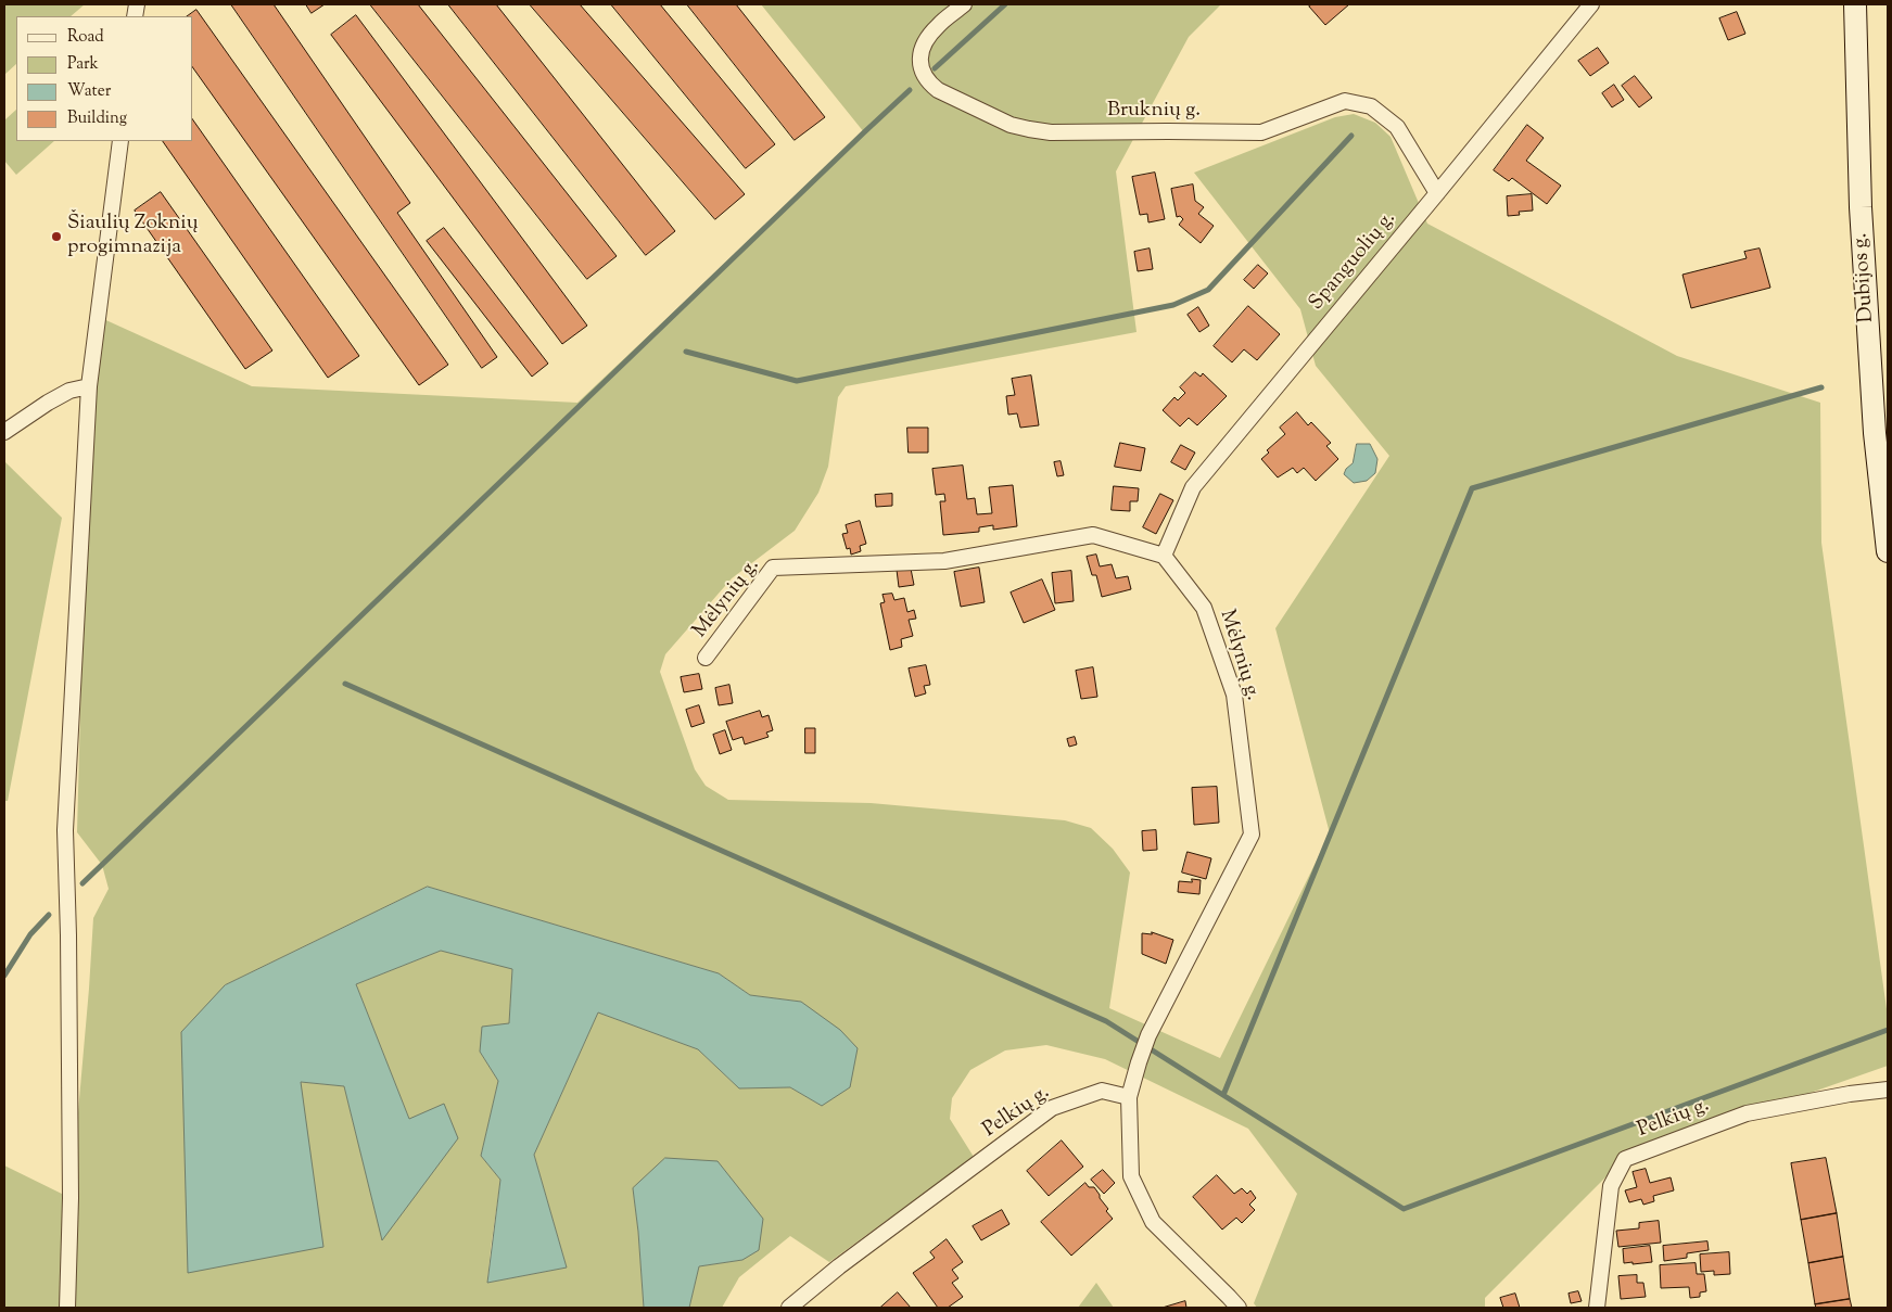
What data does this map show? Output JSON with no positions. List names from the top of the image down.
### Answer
{
  "streets": {
    "main road": ["Dubijos g."],
    "street": [
      "Bruknių g.",
      "Spanguolių g.",
      "Mėlynių g.",
      "Pelkių g."
    ]
  },
  "crossings": [
    ["Bruknių g.", "Spanguolių g."],
    ["Spanguolių g.", "Mėlynių g."],
    ["Mėlynių g.", "Pelkių g."]
  ],
  "places": ["Šiaulių Zoknių progimnazija"],
  "legend": [
    "Road",
    "Park",
    "Water",
    "Building"
  ]
}
